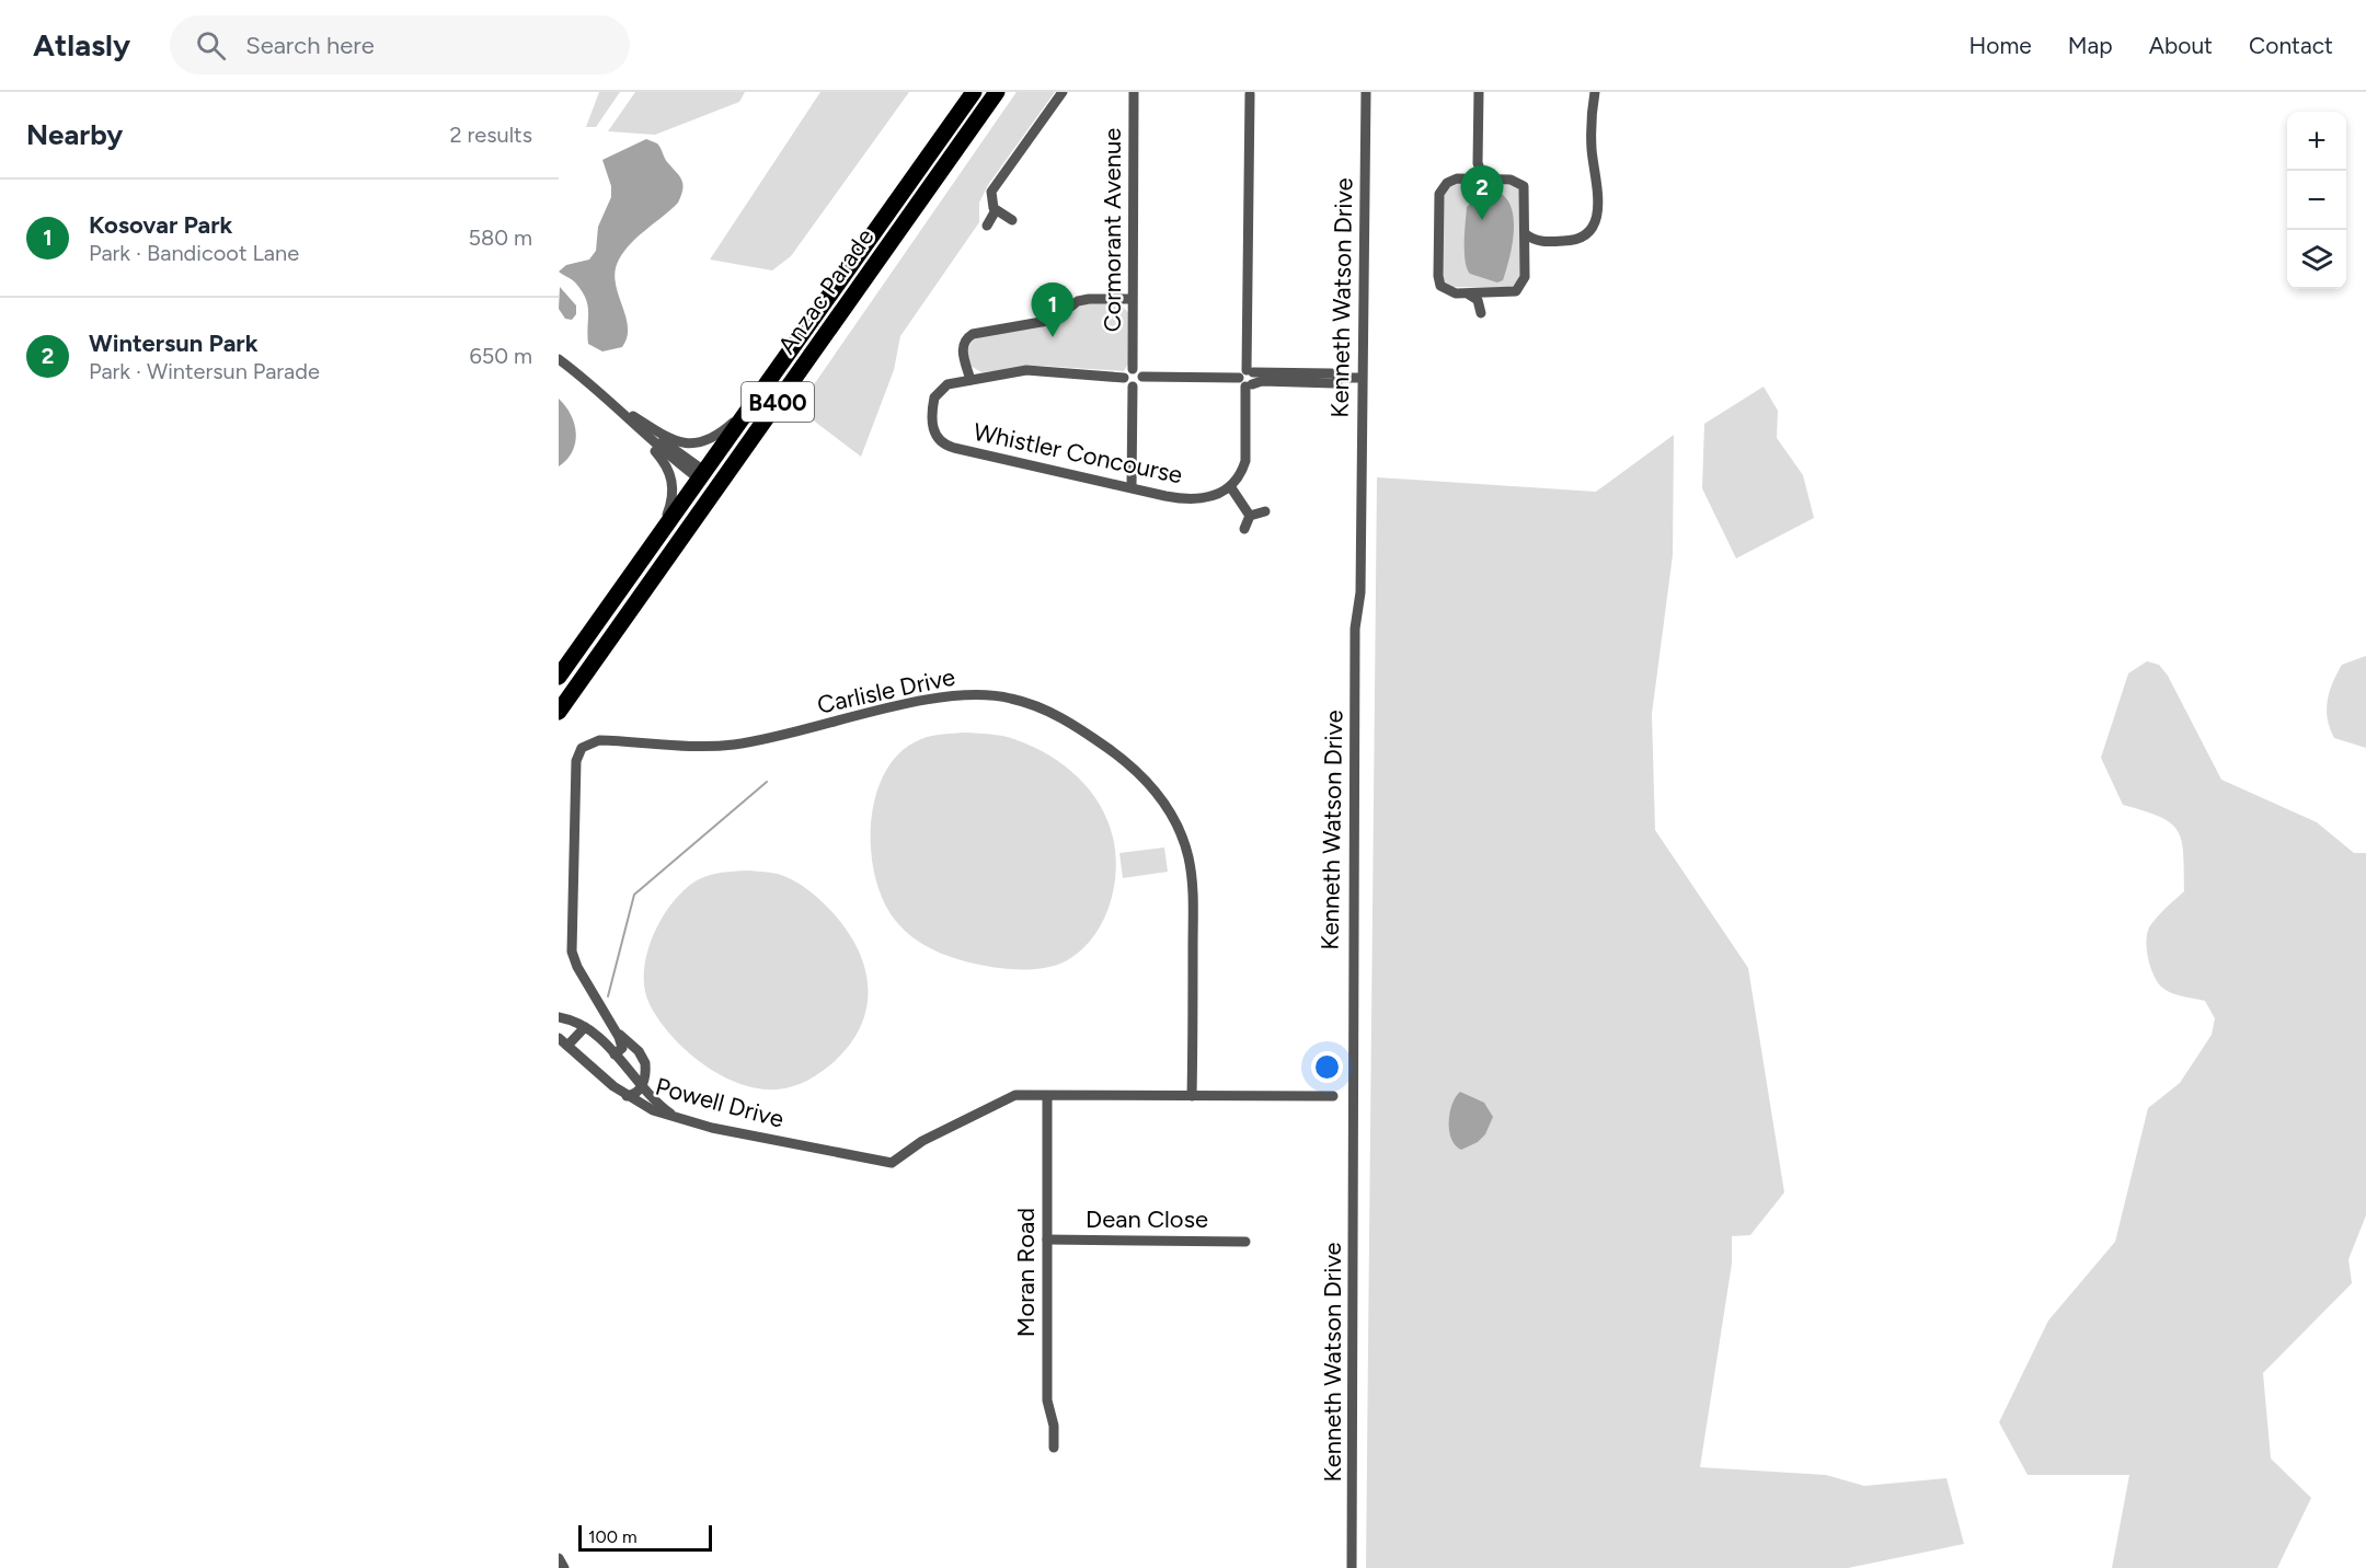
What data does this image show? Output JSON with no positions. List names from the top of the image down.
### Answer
{
  "streets": {
    "main road": ["Anzac Parade", "B400"],
    "street": [
      "Cormorant Avenue",
      "Kenneth Watson Drive",
      "Whistler Concourse",
      "Carlisle Drive",
      "Powell Drive",
      "Dean Close",
      "Moran Road"
    ]
  },
  "crossings": [
    ["Powell Drive", "Moran Road"],
    ["Dean Close", "Moran Road"]
  ],
  "scale_bar": "100 m",
  "page": {
    "header": "Atlasly",
    "search": "Search here",
    "nav": [
      "Home",
      "Map",
      "About",
      "Contact"
    ],
    "heading": ["Nearby", "2 results"],
    "map_buttons": ["+", "−"],
    "pins": ["2", "1"],
    "list": [
      {
        "mark": "1",
        "name": "Kosovar Park",
        "note": "Park · Bandicoot Lane",
        "value": "580 m"
      },
      {
        "mark": "2",
        "name": "Wintersun Park",
        "note": "Park · Wintersun Parade",
        "value": "650 m"
      }
    ],
    "scale": "100 m"
  }
}
